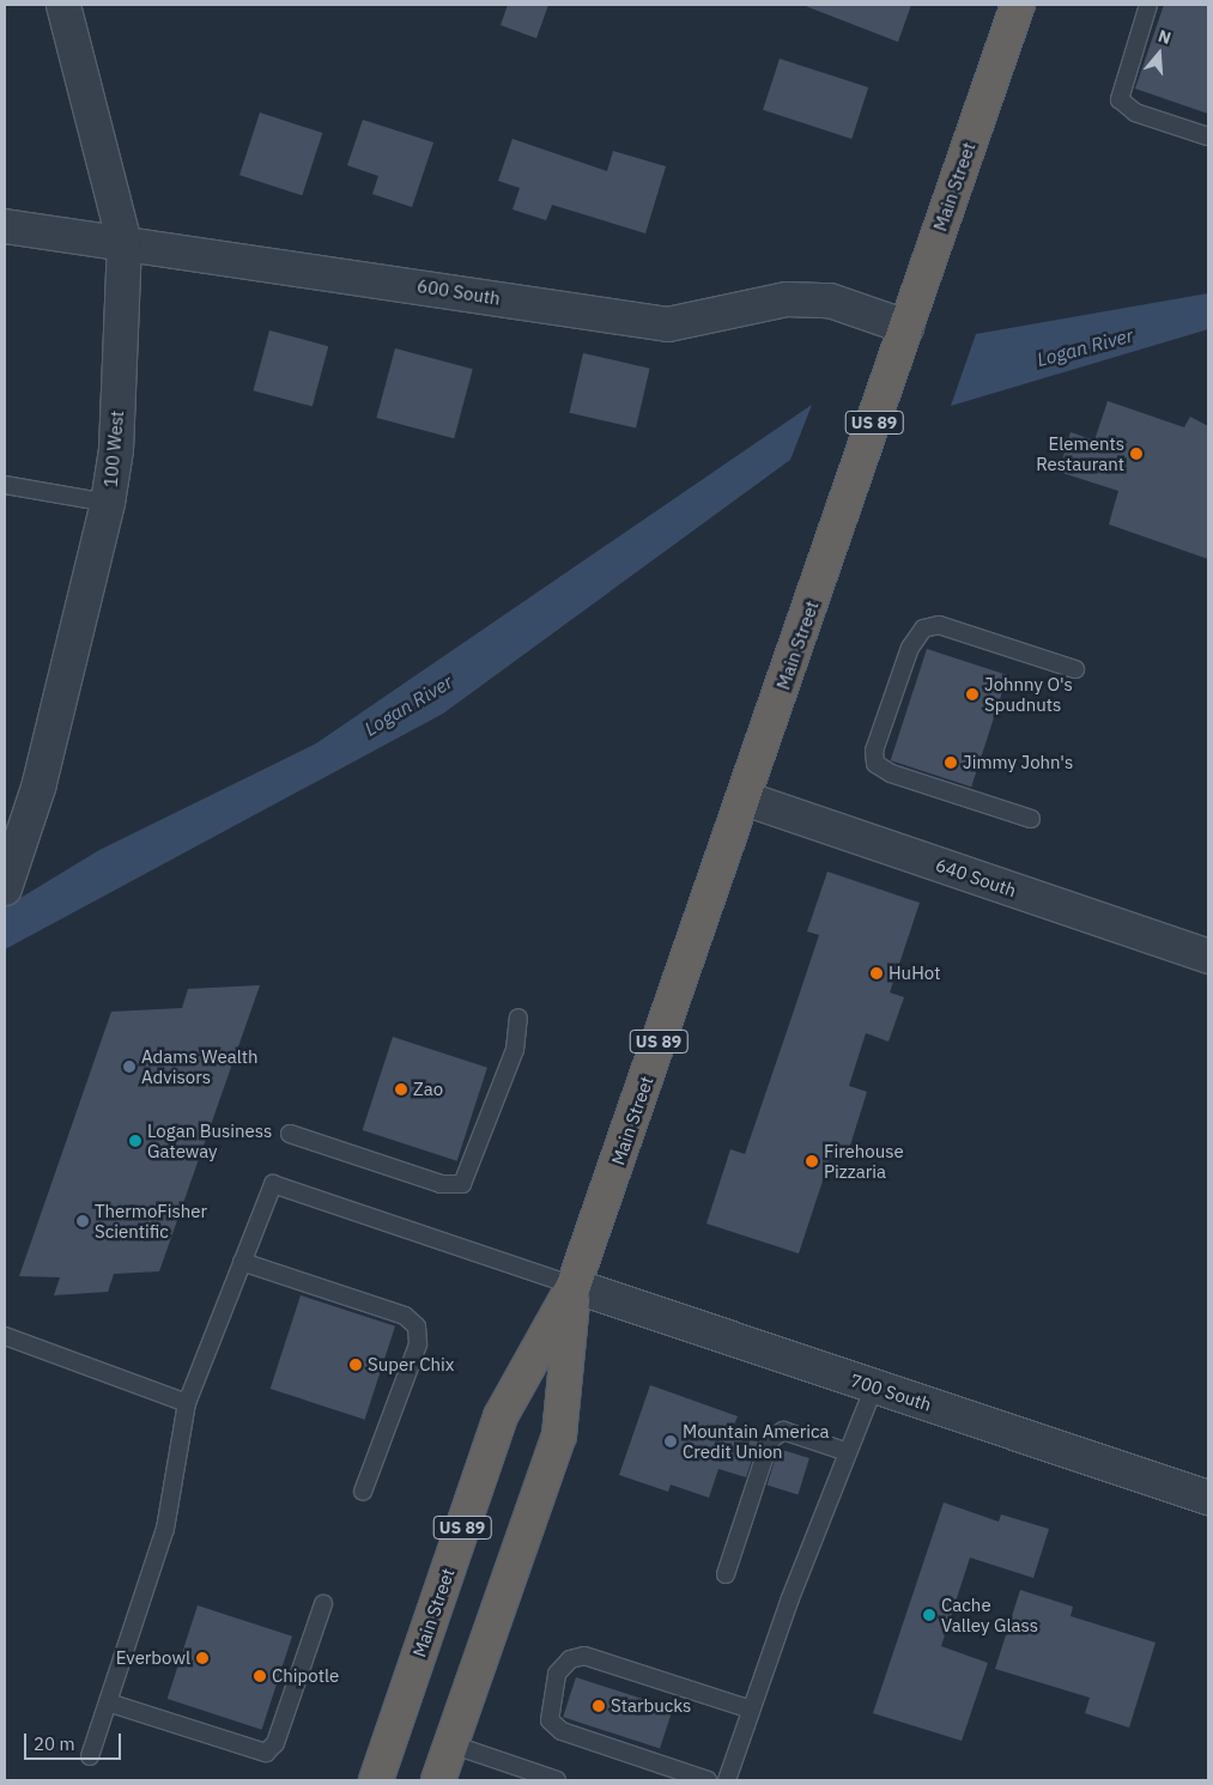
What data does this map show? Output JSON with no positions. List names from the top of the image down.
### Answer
{
  "streets": {
    "highway": ["Main Street", "US 89"],
    "street": [
      "600 South",
      "100 West",
      "640 South",
      "700 South"
    ]
  },
  "crossings": [
    ["Main Street", "600 South"],
    ["Main Street", "640 South"],
    ["Main Street", "700 South"],
    ["600 South", "100 West"]
  ],
  "water": ["Logan River"],
  "places": [
    "Elements Restaurant",
    "Johnny O's Spudnuts",
    "Jimmy John's",
    "HuHot",
    "Adams Wealth Advisors",
    "Zao",
    "Logan Business Gateway",
    "Firehouse Pizzaria",
    "ThermoFisher Scientific",
    "Super Chix",
    "Mountain America Credit Union",
    "Cache Valley Glass",
    "Everbowl",
    "Chipotle",
    "Starbucks"
  ],
  "scale_bar": "20 m",
  "north": "top"
}
